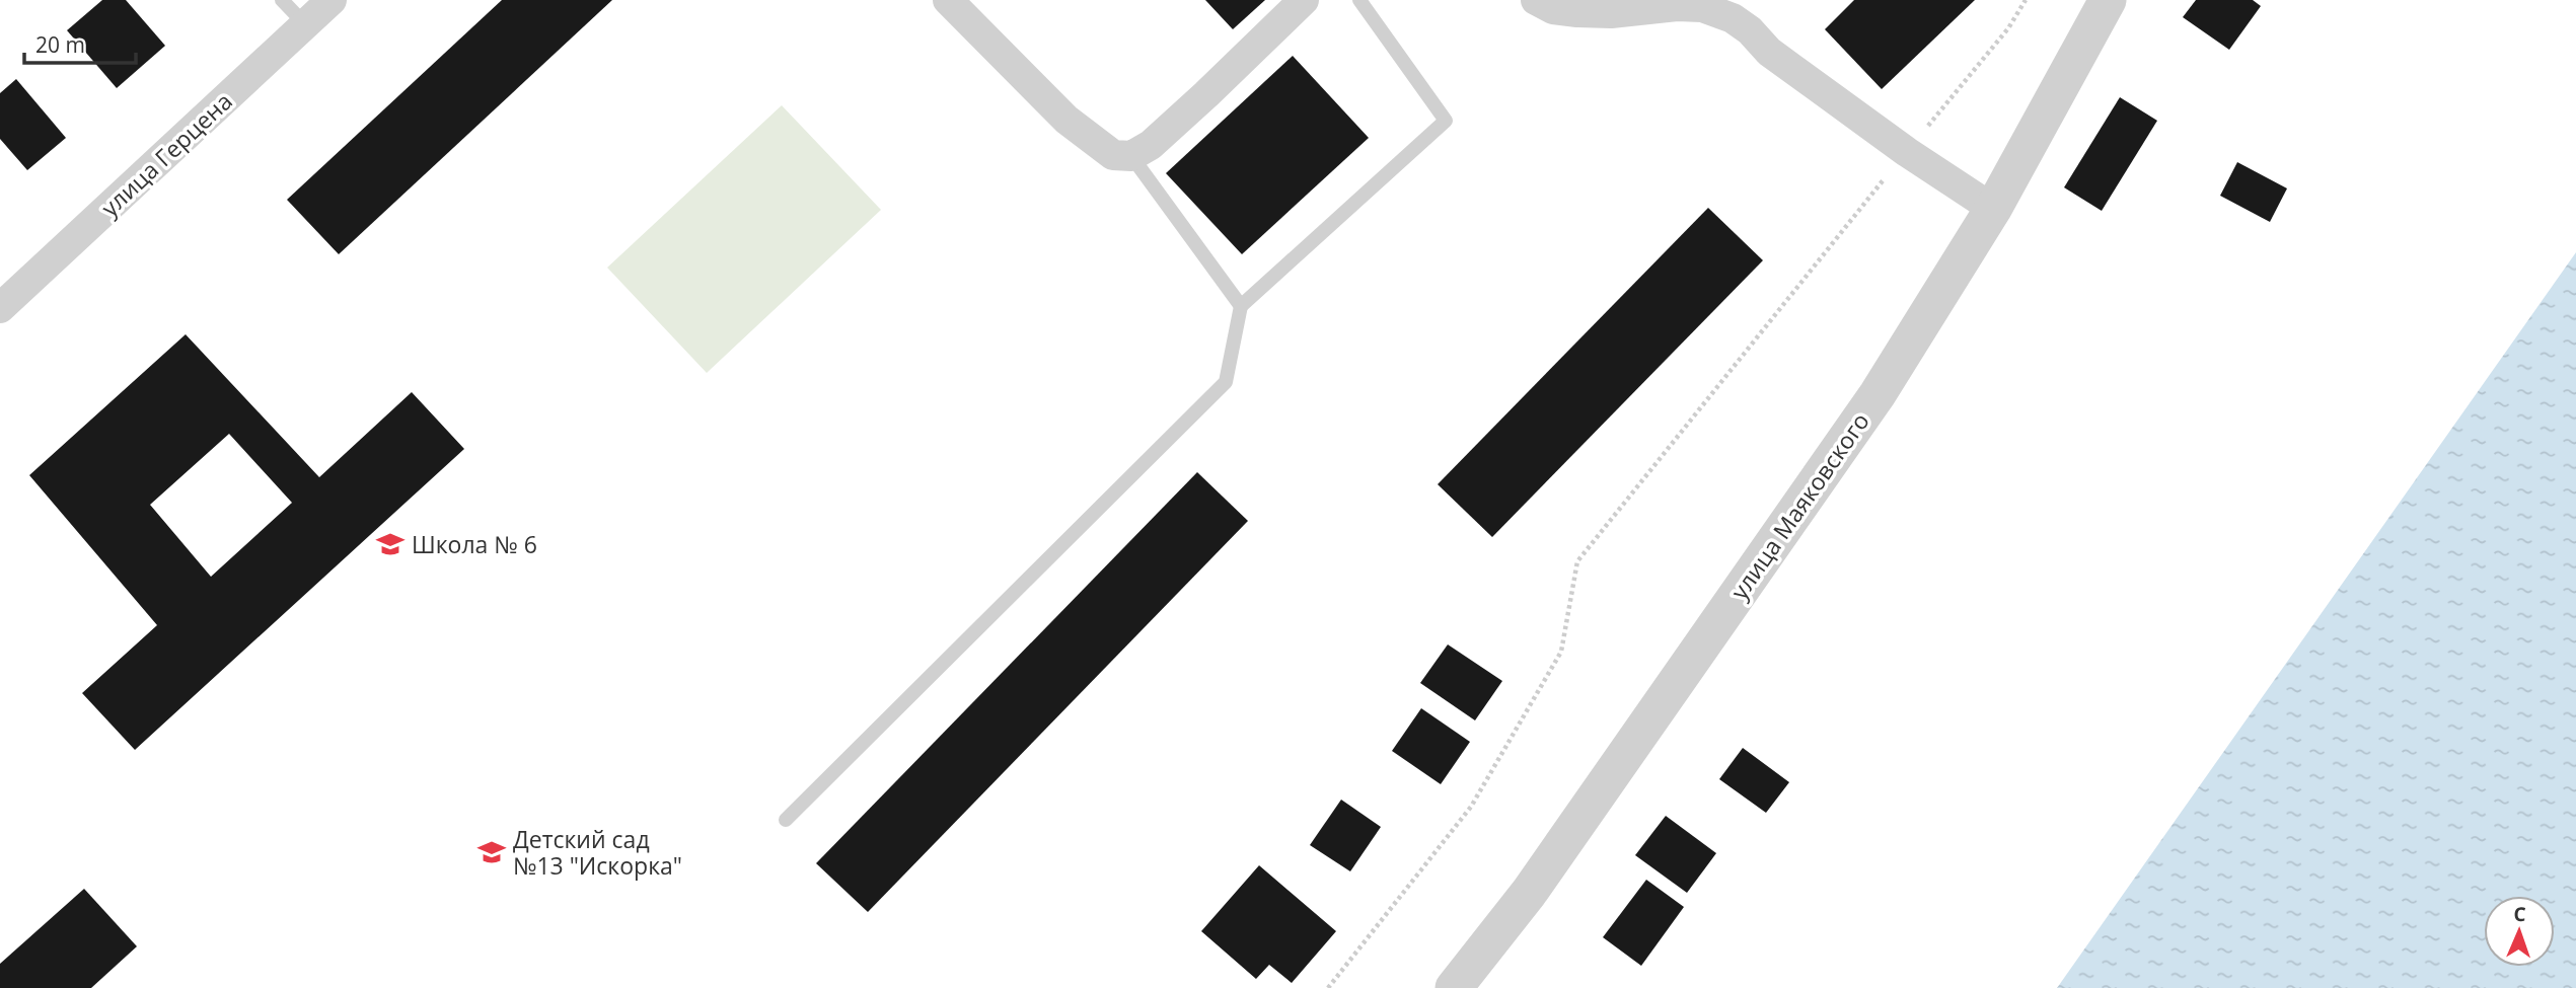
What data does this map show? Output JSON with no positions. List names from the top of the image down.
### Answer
{
  "streets": {
    "street": ["улица Герцена", "улица Маяковского"]
  },
  "places": {
    "school or university": ["Школа № 6", "Детский сад №13 \"Искорка\""]
  },
  "scale_bar": "20 m",
  "north": "top"
}
